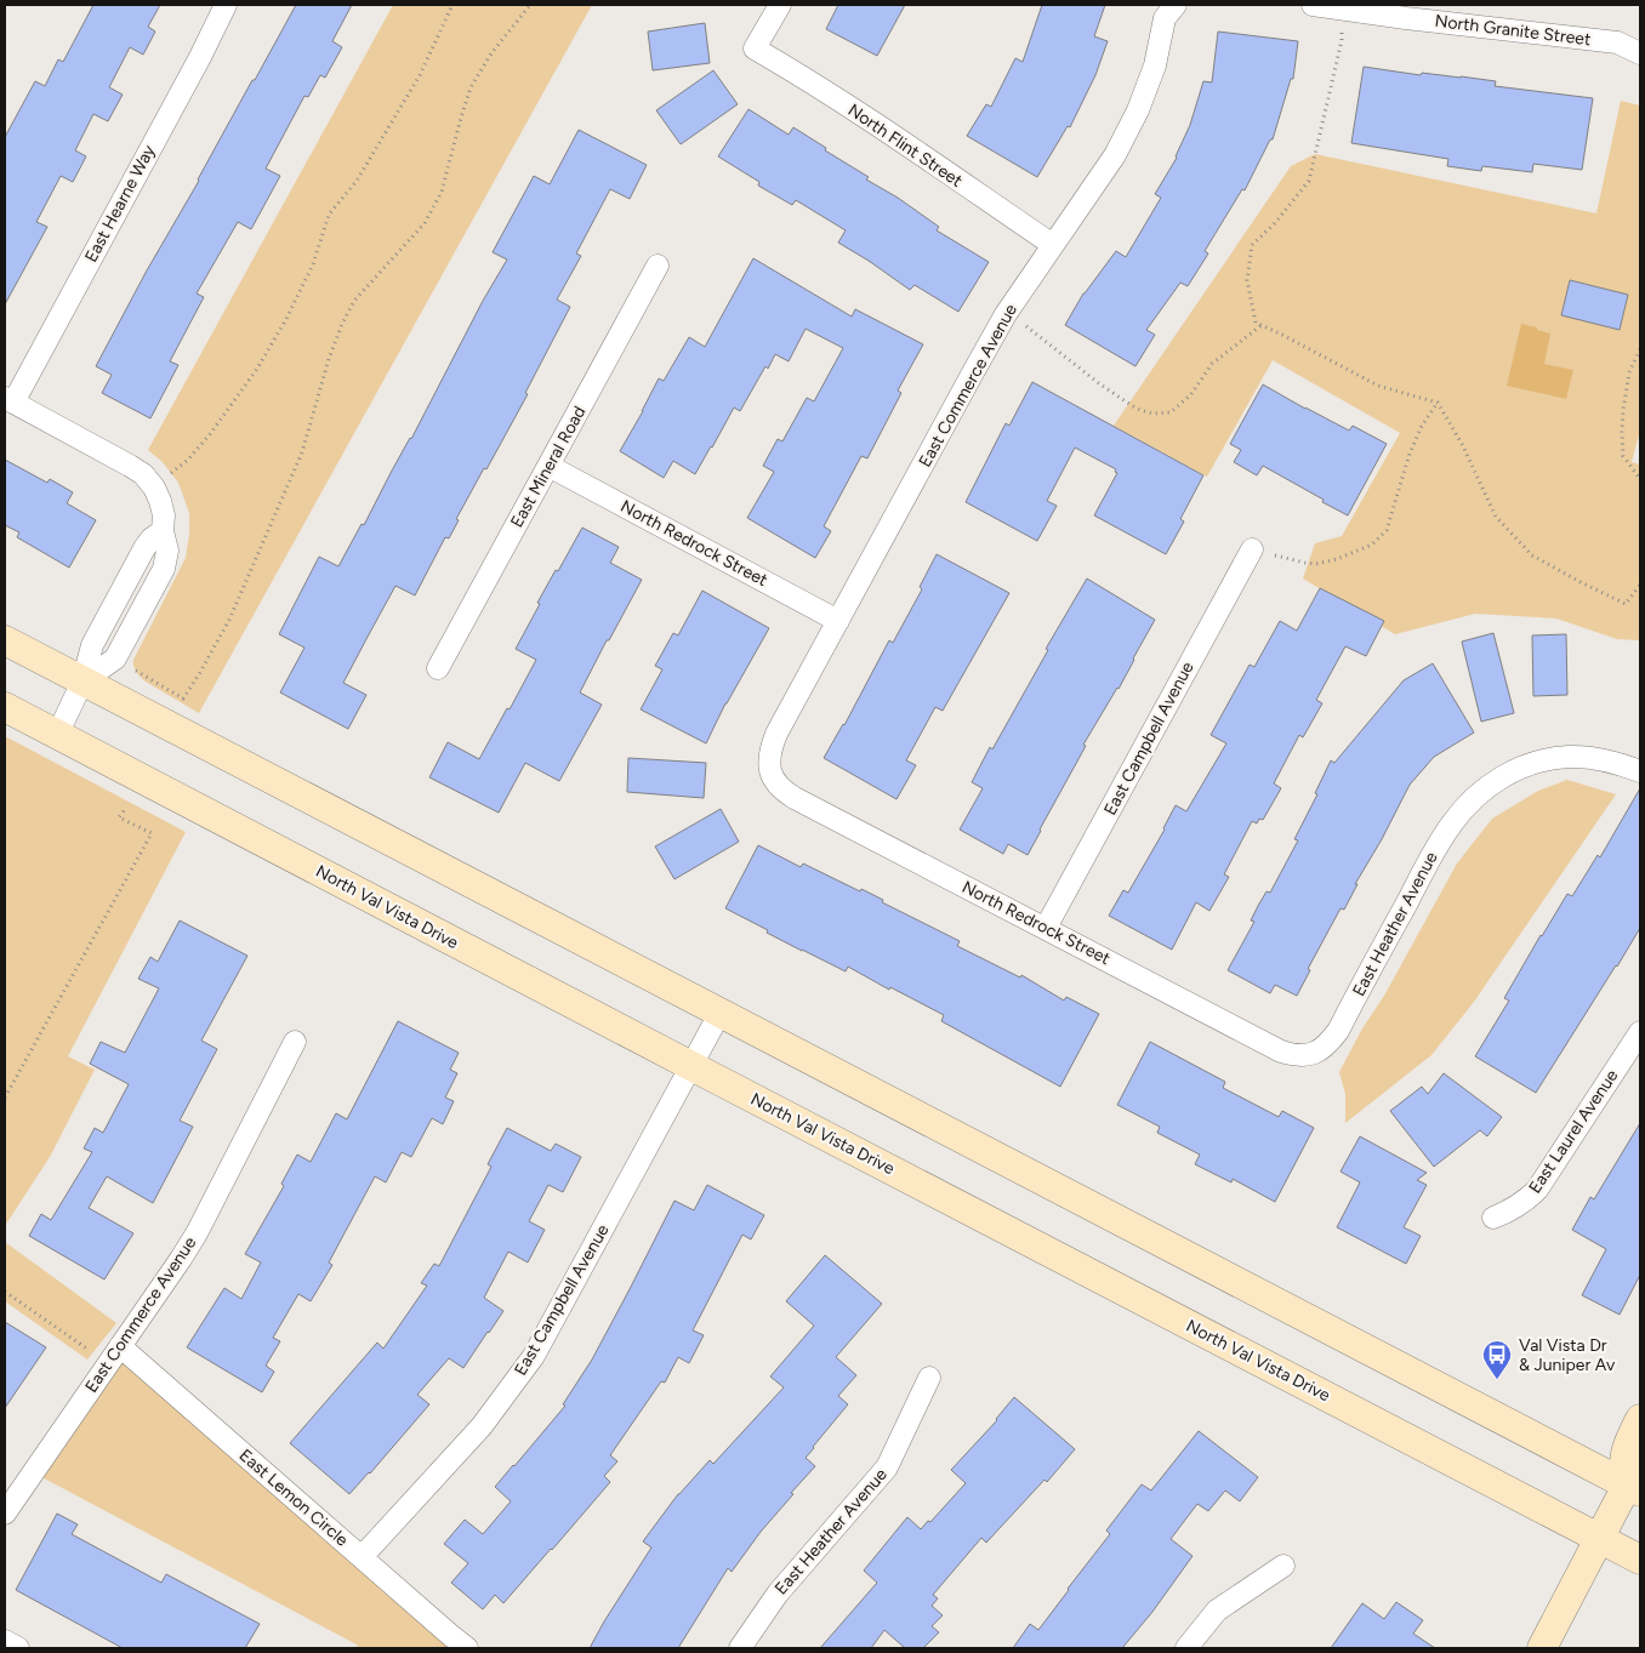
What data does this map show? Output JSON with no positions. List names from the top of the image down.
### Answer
{
  "streets": {
    "main road": ["North Val Vista Drive"],
    "street": [
      "North Granite Street",
      "North Flint Street",
      "East Hearne Way",
      "East Commerce Avenue",
      "East Mineral Road",
      "North Redrock Street",
      "East Campbell Avenue",
      "East Heather Avenue",
      "East Laurel Avenue",
      "East Lemon Circle"
    ]
  },
  "crossings": [
    ["North Flint Street", "East Commerce Avenue"],
    ["East Commerce Avenue", "North Redrock Street"],
    ["East Commerce Avenue", "East Lemon Circle"],
    ["East Mineral Road", "North Redrock Street"],
    ["North Redrock Street", "East Campbell Avenue"],
    ["North Redrock Street", "East Heather Avenue"],
    ["East Campbell Avenue", "North Val Vista Drive"],
    ["East Campbell Avenue", "East Lemon Circle"]
  ],
  "places": {
    "bus stop": ["Val Vista Dr & Juniper Av"]
  }
}
